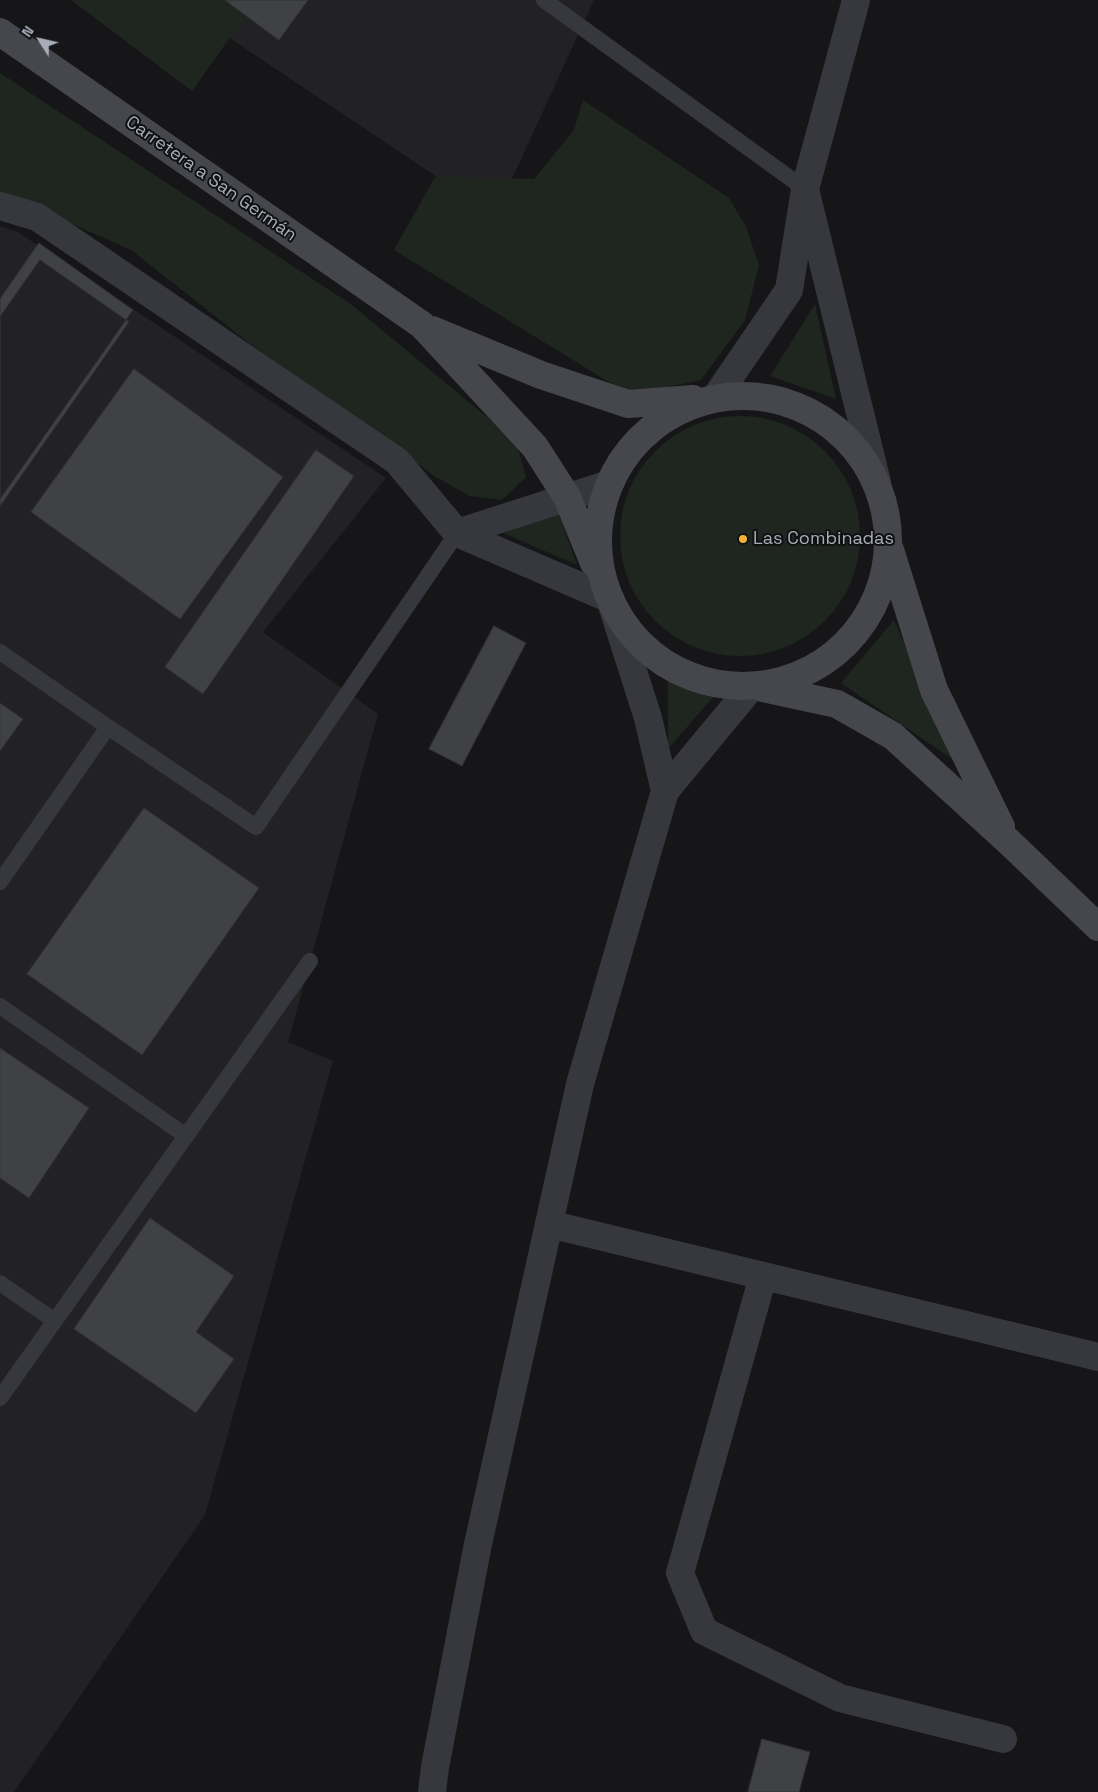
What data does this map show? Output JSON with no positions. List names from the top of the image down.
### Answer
{
  "streets": {
    "main road": ["Carretera a San Germán"]
  },
  "places": ["Las Combinadas"],
  "north": "top left"
}
